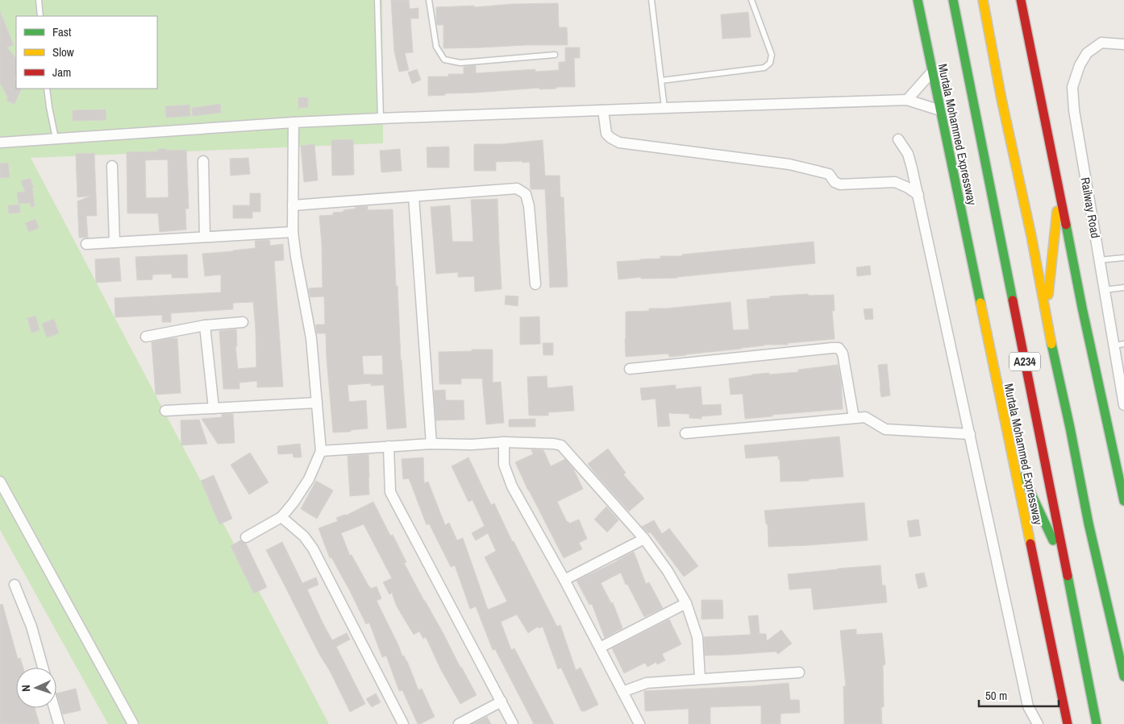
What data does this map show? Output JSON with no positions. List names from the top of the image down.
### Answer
{
  "streets": {
    "highway": ["Murtala Mohammed Expressway", "A234"],
    "street": ["Railway Road"]
  },
  "legend": ["Fast", "Slow", "Jam"],
  "scale_bar": "50 m",
  "north": "left"
}
